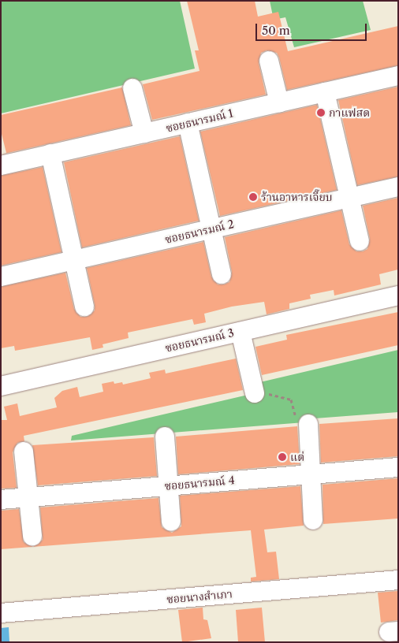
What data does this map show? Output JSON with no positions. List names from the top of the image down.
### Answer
{
  "streets": {
    "street": [
      "ซอยธนารมณ์ 1",
      "ซอยธนารมณ์ 2",
      "ซอยธนารมณ์ 3",
      "ซอยธนารมณ์ 4",
      "ซอยนางสำเภา"
    ]
  },
  "places": ["กาแฟสด", "ร้านอาหารเจี๊ยบ", "แต่"],
  "scale_bar": "50 m"
}
